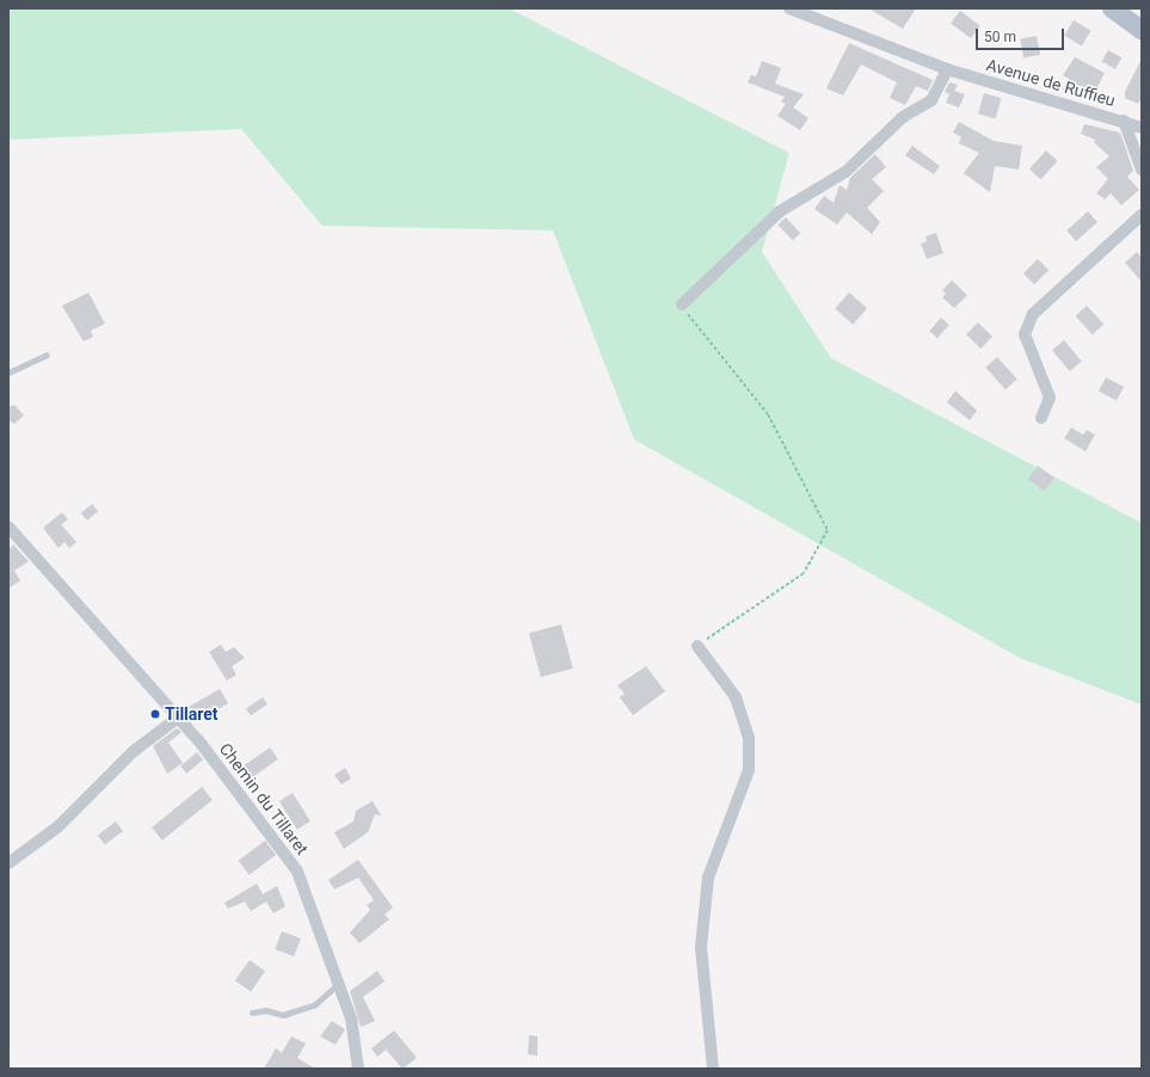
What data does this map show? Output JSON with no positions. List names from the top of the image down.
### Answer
{
  "streets": {
    "street": ["Avenue de Ruffieu", "Chemin du Tillaret"]
  },
  "places": ["Tillaret"],
  "scale_bar": "50 m"
}
